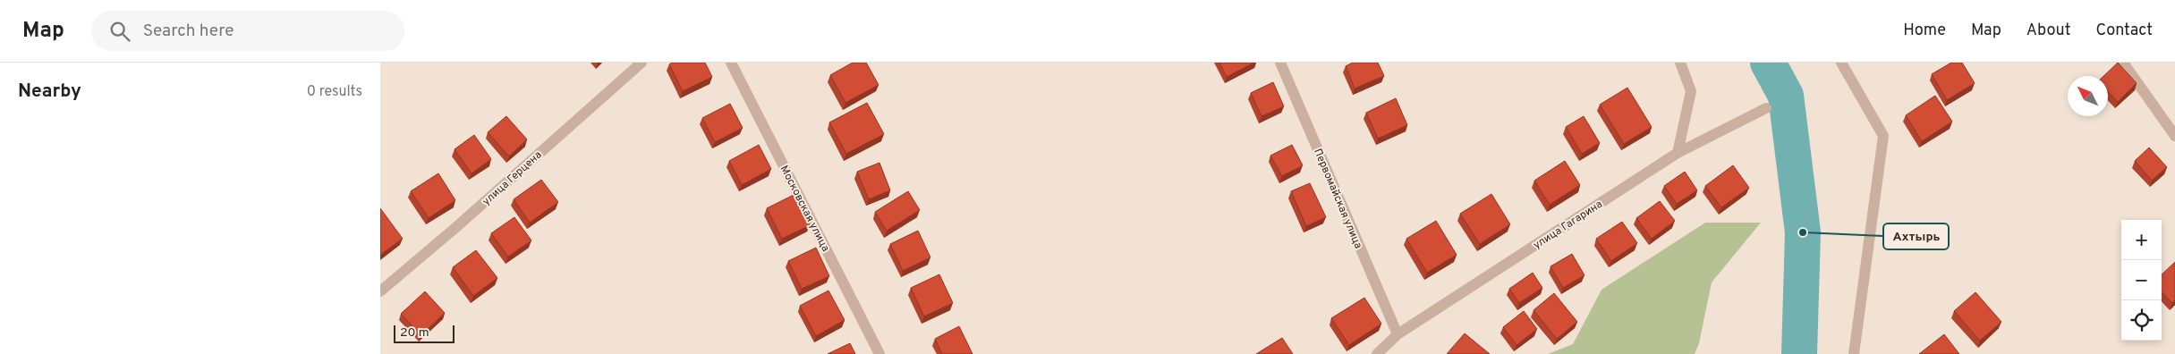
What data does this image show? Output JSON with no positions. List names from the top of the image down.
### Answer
{
  "streets": {
    "street": [
      "улица Герцена",
      "Первомайская улица",
      "Московская улица",
      "улица Гагарина"
    ]
  },
  "crossings": [
    ["Первомайская улица", "улица Гагарина"]
  ],
  "places": ["Ахтырь"],
  "scale_bar": "20 m",
  "north": "top left",
  "page": {
    "header": "Map",
    "search": "Search here",
    "nav": [
      "Home",
      "Map",
      "About",
      "Contact"
    ],
    "heading": ["Nearby", "0 results"],
    "map_buttons": ["+", "−"],
    "scale": "20 m"
  }
}
